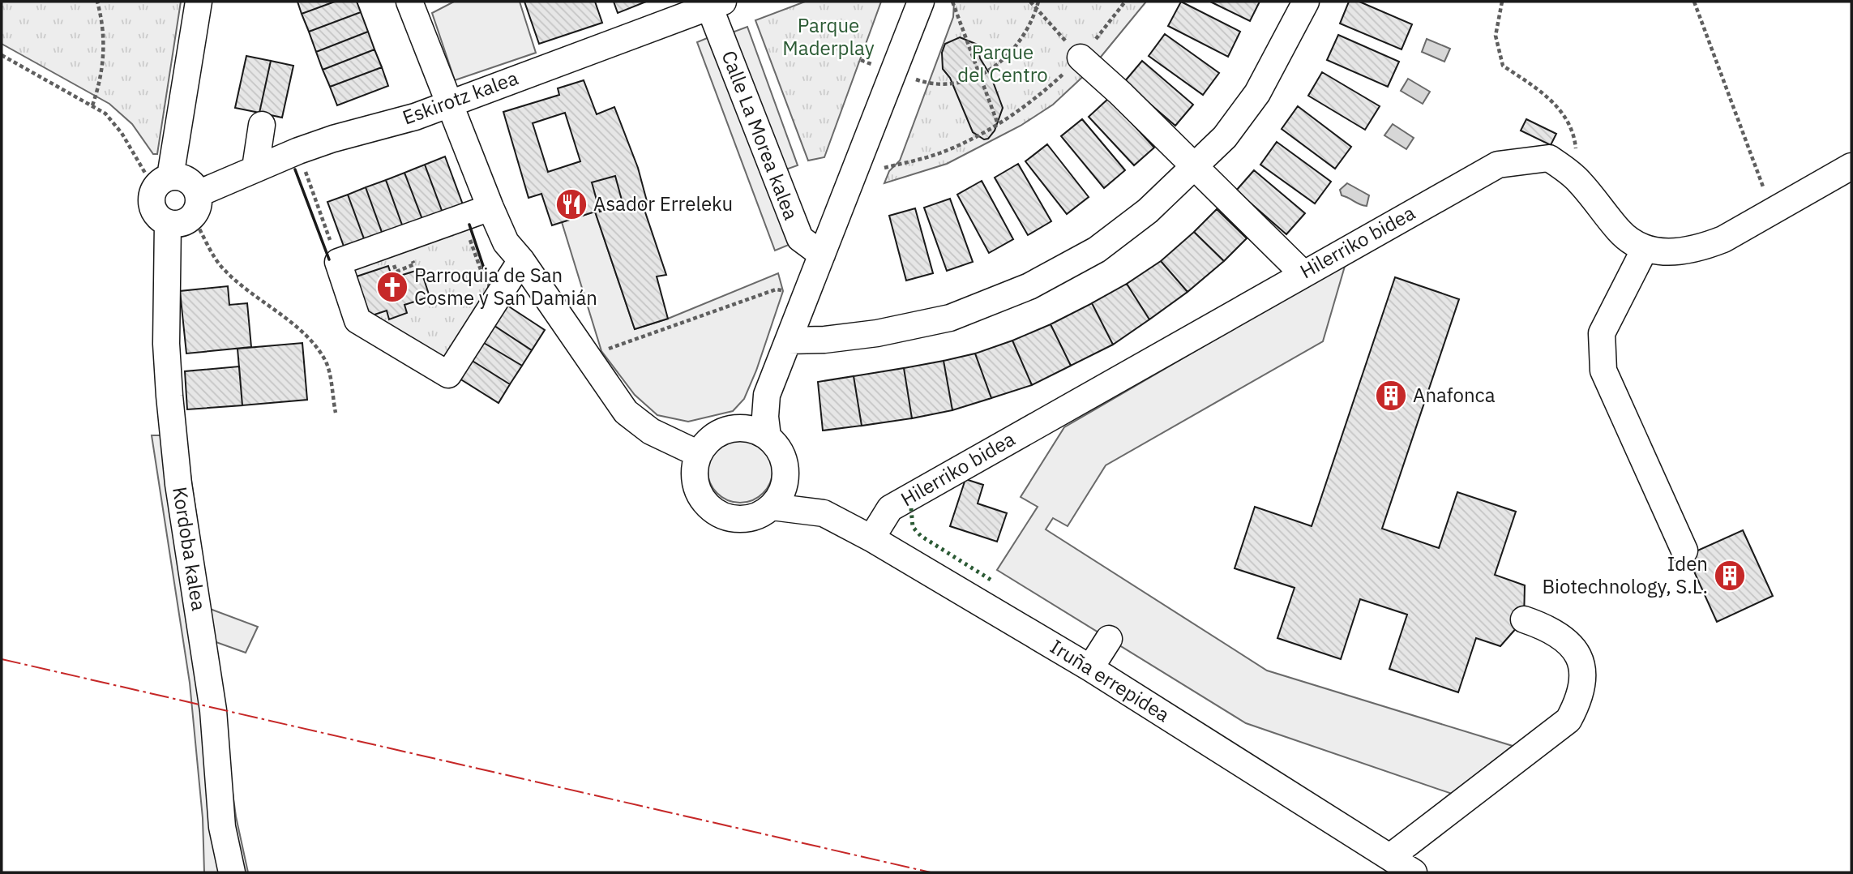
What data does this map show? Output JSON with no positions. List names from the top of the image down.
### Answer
{
  "streets": {
    "street": [
      "Eskirotz kalea",
      "Calle La Morea kalea",
      "Hilerriko bidea",
      "Kordoba kalea",
      "Iruña errepidea"
    ]
  },
  "crossings": [
    ["Eskirotz kalea", "Calle La Morea kalea"],
    ["Eskirotz kalea", "Kordoba kalea"],
    ["Hilerriko bidea", "Iruña errepidea"]
  ],
  "parks": ["Parque Maderplay", "Parque del Centro"],
  "places": {
    "restaurant": ["Asador Erreleku"],
    "church": ["Parroquia de San Cosme y San Damián"],
    "building": ["Anafonca", "Iden Biotechnology, S.L."]
  }
}
